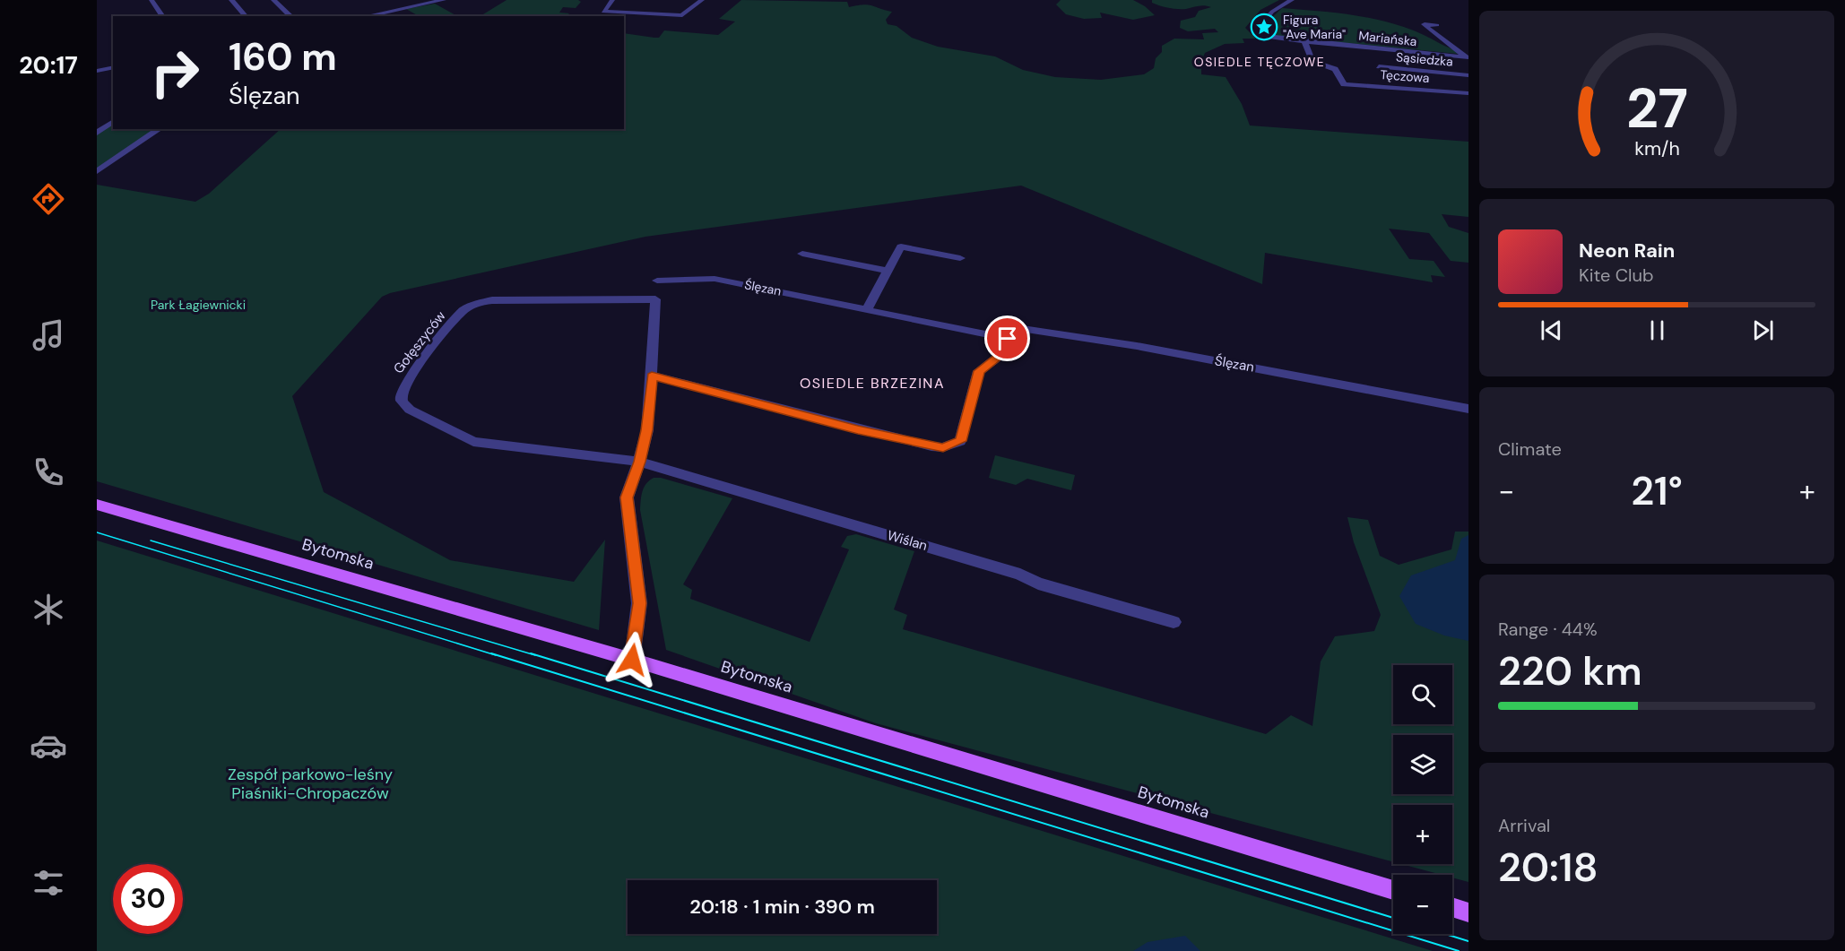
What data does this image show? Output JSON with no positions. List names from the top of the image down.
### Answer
{
  "streets": {
    "main road": ["Bytomska"],
    "street": [
      "Mariańska",
      "Sąsiedzka",
      "Tęczowa",
      "Ślęzan",
      "Gołęszyców",
      "Wiślan"
    ]
  },
  "crossings": [
    ["Mariańska", "Tęczowa"],
    ["Ślęzan", "Gołęszyców"],
    ["Gołęszyców", "Wiślan"]
  ],
  "districts": ["OSIEDLE TĘCZOWE", "OSIEDLE BRZEZINA"],
  "parks": ["Park Łagiewnicki", "Zespół parkowo-leśny Piaśniki-Chropaczów"],
  "places": {
    "place": ["Figura \"Ave Maria\""]
  },
  "page": {
    "tabs": "20:17",
    "turn": ["160 m", "Ślęzan"],
    "song": ["Neon Rain", "Kite Club"],
    "tile": [
      "Climate",
      ["Range · 44%", "220 km"],
      ["Arrival", "20:18"]
    ],
    "heat": ["−", "21°", "+"],
    "map_buttons": ["+", "−"],
    "limit": "30",
    "trip": "20:18 · 1 min · 390 m",
    "gauge": ["27", "km/h"]
  }
}
